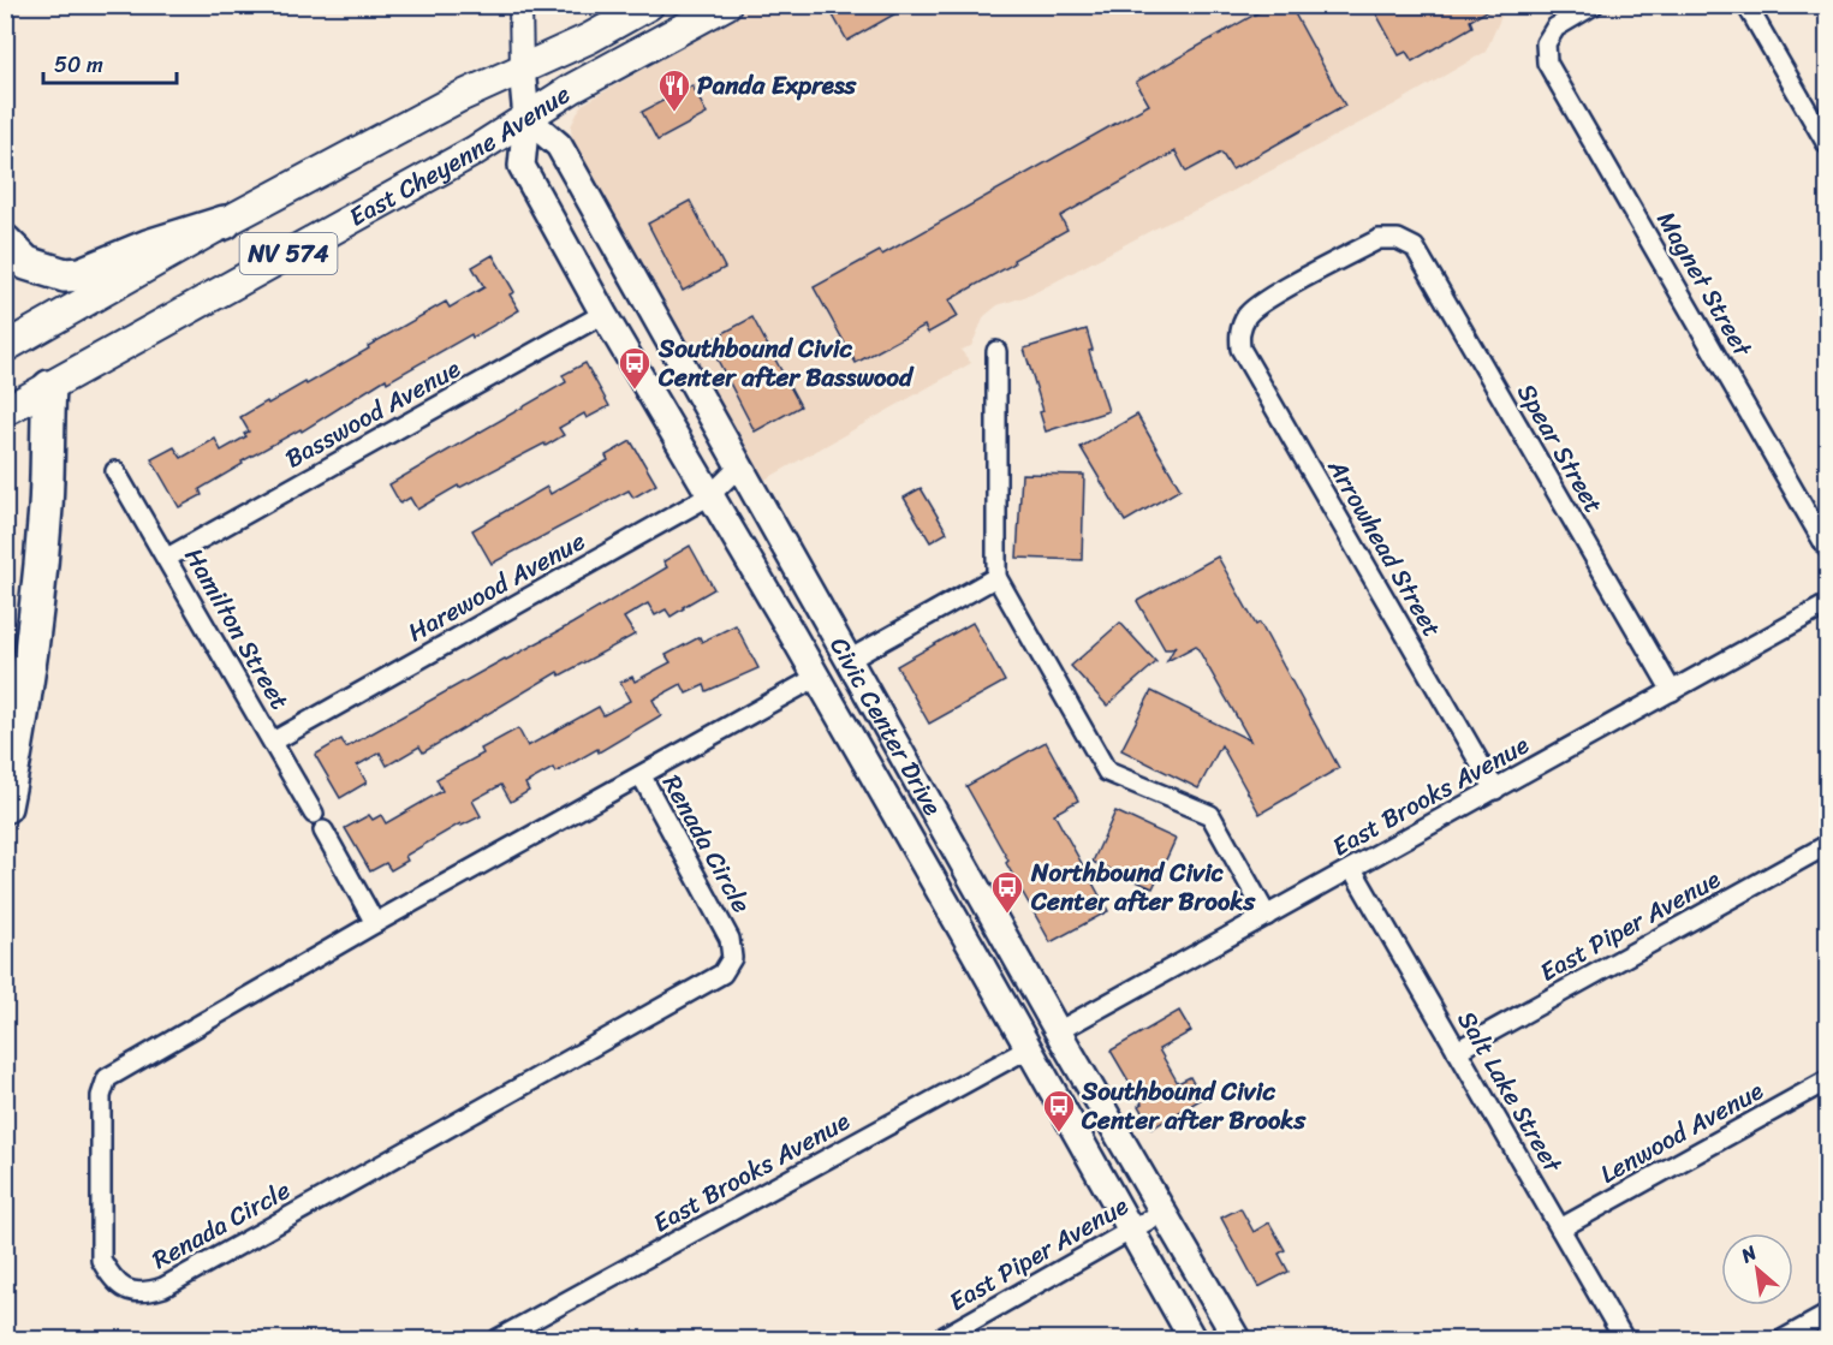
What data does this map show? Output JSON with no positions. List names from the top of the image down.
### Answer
{
  "streets": {
    "main road": ["East Cheyenne Avenue", "NV 574", "Civic Center Drive"],
    "street": [
      "Magnet Street",
      "Basswood Avenue",
      "Spear Street",
      "Arrowhead Street",
      "Harewood Avenue",
      "Hamilton Street",
      "East Brooks Avenue",
      "Renada Circle",
      "East Piper Avenue",
      "Salt Lake Street",
      "Lenwood Avenue"
    ]
  },
  "crossings": [
    ["East Cheyenne Avenue", "Civic Center Drive"],
    ["Basswood Avenue", "Hamilton Street"],
    ["Basswood Avenue", "Civic Center Drive"],
    ["Spear Street", "Arrowhead Street"],
    ["Spear Street", "East Brooks Avenue"],
    ["Arrowhead Street", "East Brooks Avenue"],
    ["Harewood Avenue", "Hamilton Street"],
    ["Harewood Avenue", "Civic Center Drive"],
    ["Civic Center Drive", "East Brooks Avenue"],
    ["Civic Center Drive", "Renada Circle"],
    ["Civic Center Drive", "East Piper Avenue"],
    ["East Brooks Avenue", "Salt Lake Street"],
    ["East Piper Avenue", "Salt Lake Street"],
    ["Salt Lake Street", "Lenwood Avenue"]
  ],
  "places": {
    "restaurant": ["Panda Express"],
    "bus stop": ["Southbound Civic Center after Basswood", "Northbound Civic Center after Brooks", "Southbound Civic Center after Brooks"]
  },
  "scale_bar": "50 m",
  "north": "top left"
}
